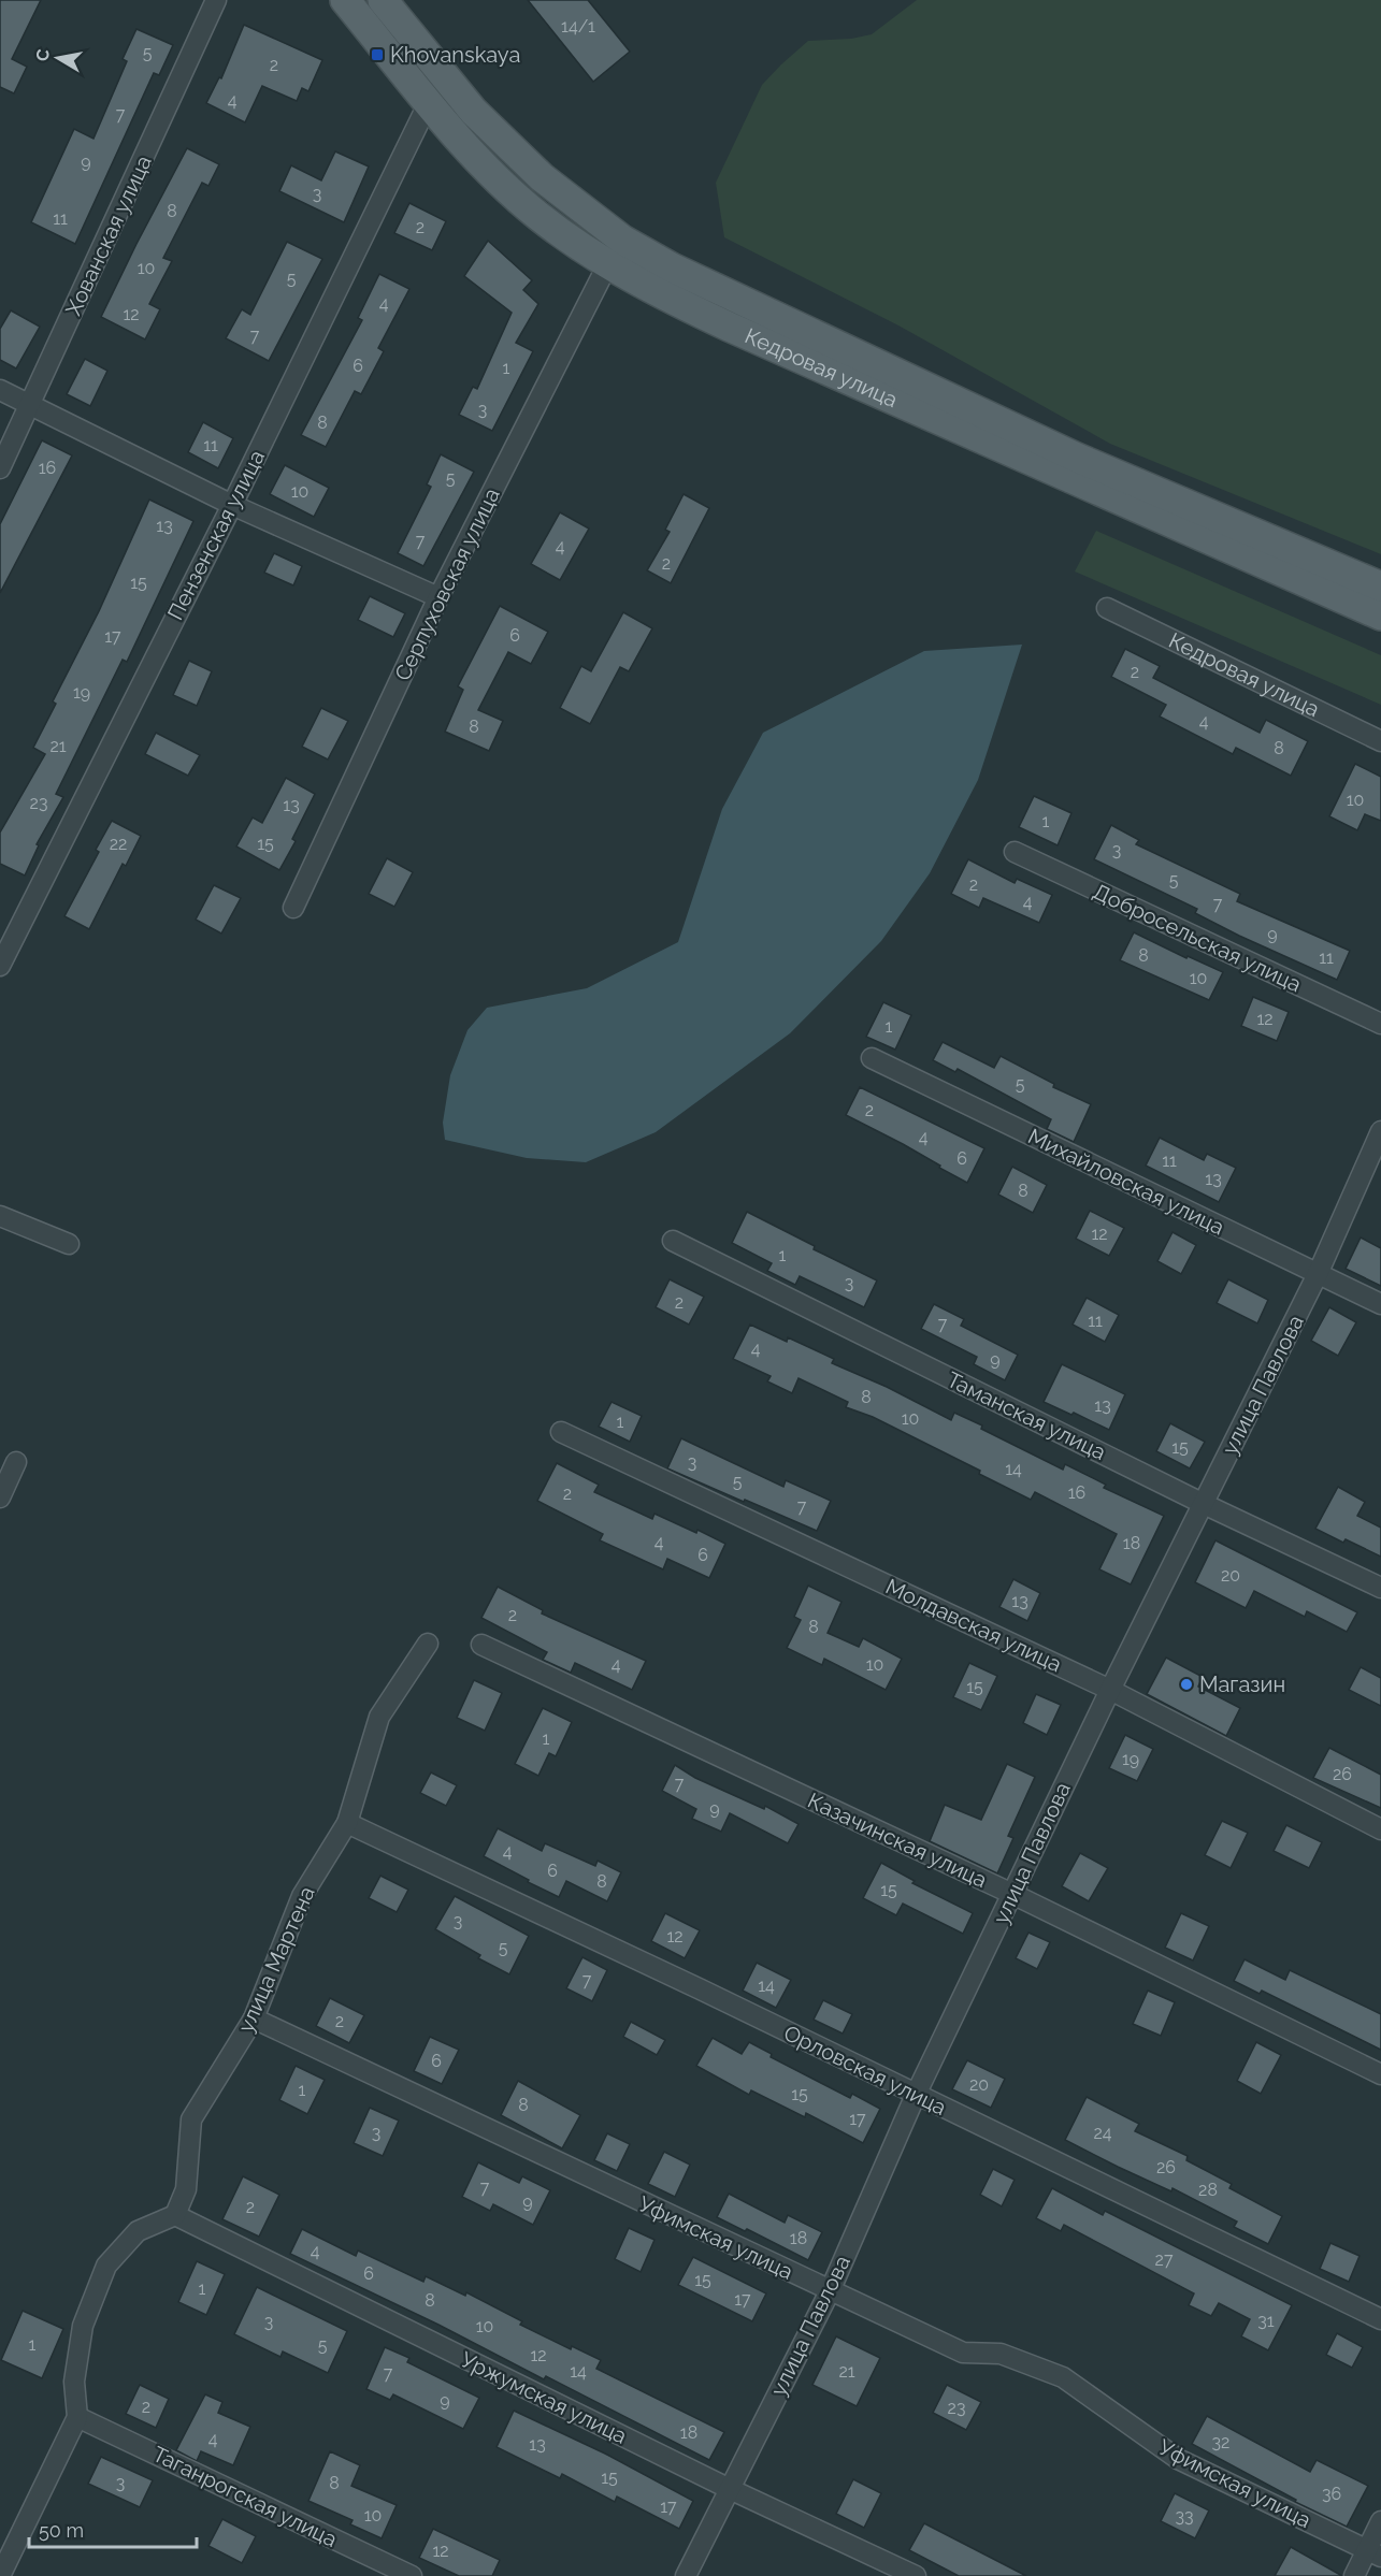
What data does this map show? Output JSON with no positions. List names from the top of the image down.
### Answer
{
  "streets": {
    "main road": ["Кедровая улица"],
    "street": [
      "Хованская улица",
      "Пензенская улица",
      "Серпуховская улица",
      "Добросельская улица",
      "Михайловская улица",
      "улица Павлова",
      "Таманская улица",
      "Молдавская улица",
      "Казачинская улица",
      "улица Мартена",
      "Орловская улица",
      "Уфимская улица",
      "Уржумская улица",
      "Таганрогская улица"
    ]
  },
  "crossings": [
    ["Кедровая улица", "Пензенская улица"],
    ["Кедровая улица", "Серпуховская улица"],
    ["Михайловская улица", "улица Павлова"],
    ["улица Павлова", "Таманская улица"],
    ["улица Павлова", "Молдавская улица"],
    ["улица Павлова", "Казачинская улица"],
    ["улица Павлова", "Орловская улица"],
    ["улица Павлова", "Уфимская улица"],
    ["улица Павлова", "Уржумская улица"],
    ["улица Мартена", "Орловская улица"],
    ["улица Мартена", "Уфимская улица"],
    ["улица Мартена", "Уржумская улица"]
  ],
  "places": {
    "transit": ["Khovanskaya"],
    "other": ["Магазин"]
  },
  "house_numbers": [
    "14/1",
    "5",
    "2",
    "4",
    "7",
    "9",
    "3",
    "8",
    "11",
    "2",
    "10",
    "5",
    "4",
    "12",
    "7",
    "6",
    "1",
    "3",
    "8",
    "11",
    "16",
    "5",
    "10",
    "13",
    "7",
    "4",
    "2",
    "15",
    "6",
    "17",
    "2",
    "19",
    "4",
    "8",
    "21",
    "8",
    "10",
    "23",
    "13",
    "1",
    "22",
    "15",
    "3",
    "5",
    "2",
    "4",
    "7",
    "9",
    "8",
    "11",
    "10",
    "12",
    "1",
    "5",
    "2",
    "4",
    "6",
    "11",
    "13",
    "8",
    "12",
    "1",
    "3",
    "2",
    "11",
    "7",
    "4",
    "9",
    "8",
    "13",
    "10",
    "1",
    "15",
    "3",
    "14",
    "5",
    "16",
    "2",
    "7",
    "4",
    "18",
    "6",
    "20",
    "13",
    "2",
    "8",
    "4",
    "10",
    "15",
    "1",
    "19",
    "26",
    "7",
    "9",
    "4",
    "6",
    "8",
    "15",
    "3",
    "12",
    "5",
    "7",
    "14",
    "2",
    "6",
    "20",
    "1",
    "15",
    "8",
    "17",
    "3",
    "24",
    "26",
    "7",
    "28",
    "9",
    "2",
    "18",
    "4",
    "27",
    "6",
    "15",
    "1",
    "17",
    "8",
    "31",
    "3",
    "10",
    "1",
    "5",
    "12",
    "14",
    "21",
    "7",
    "9",
    "2",
    "23",
    "18",
    "4",
    "32",
    "13",
    "15",
    "3",
    "8",
    "36",
    "17",
    "10",
    "33",
    "12"
  ],
  "scale_bar": "50 m",
  "north": "left"
}
